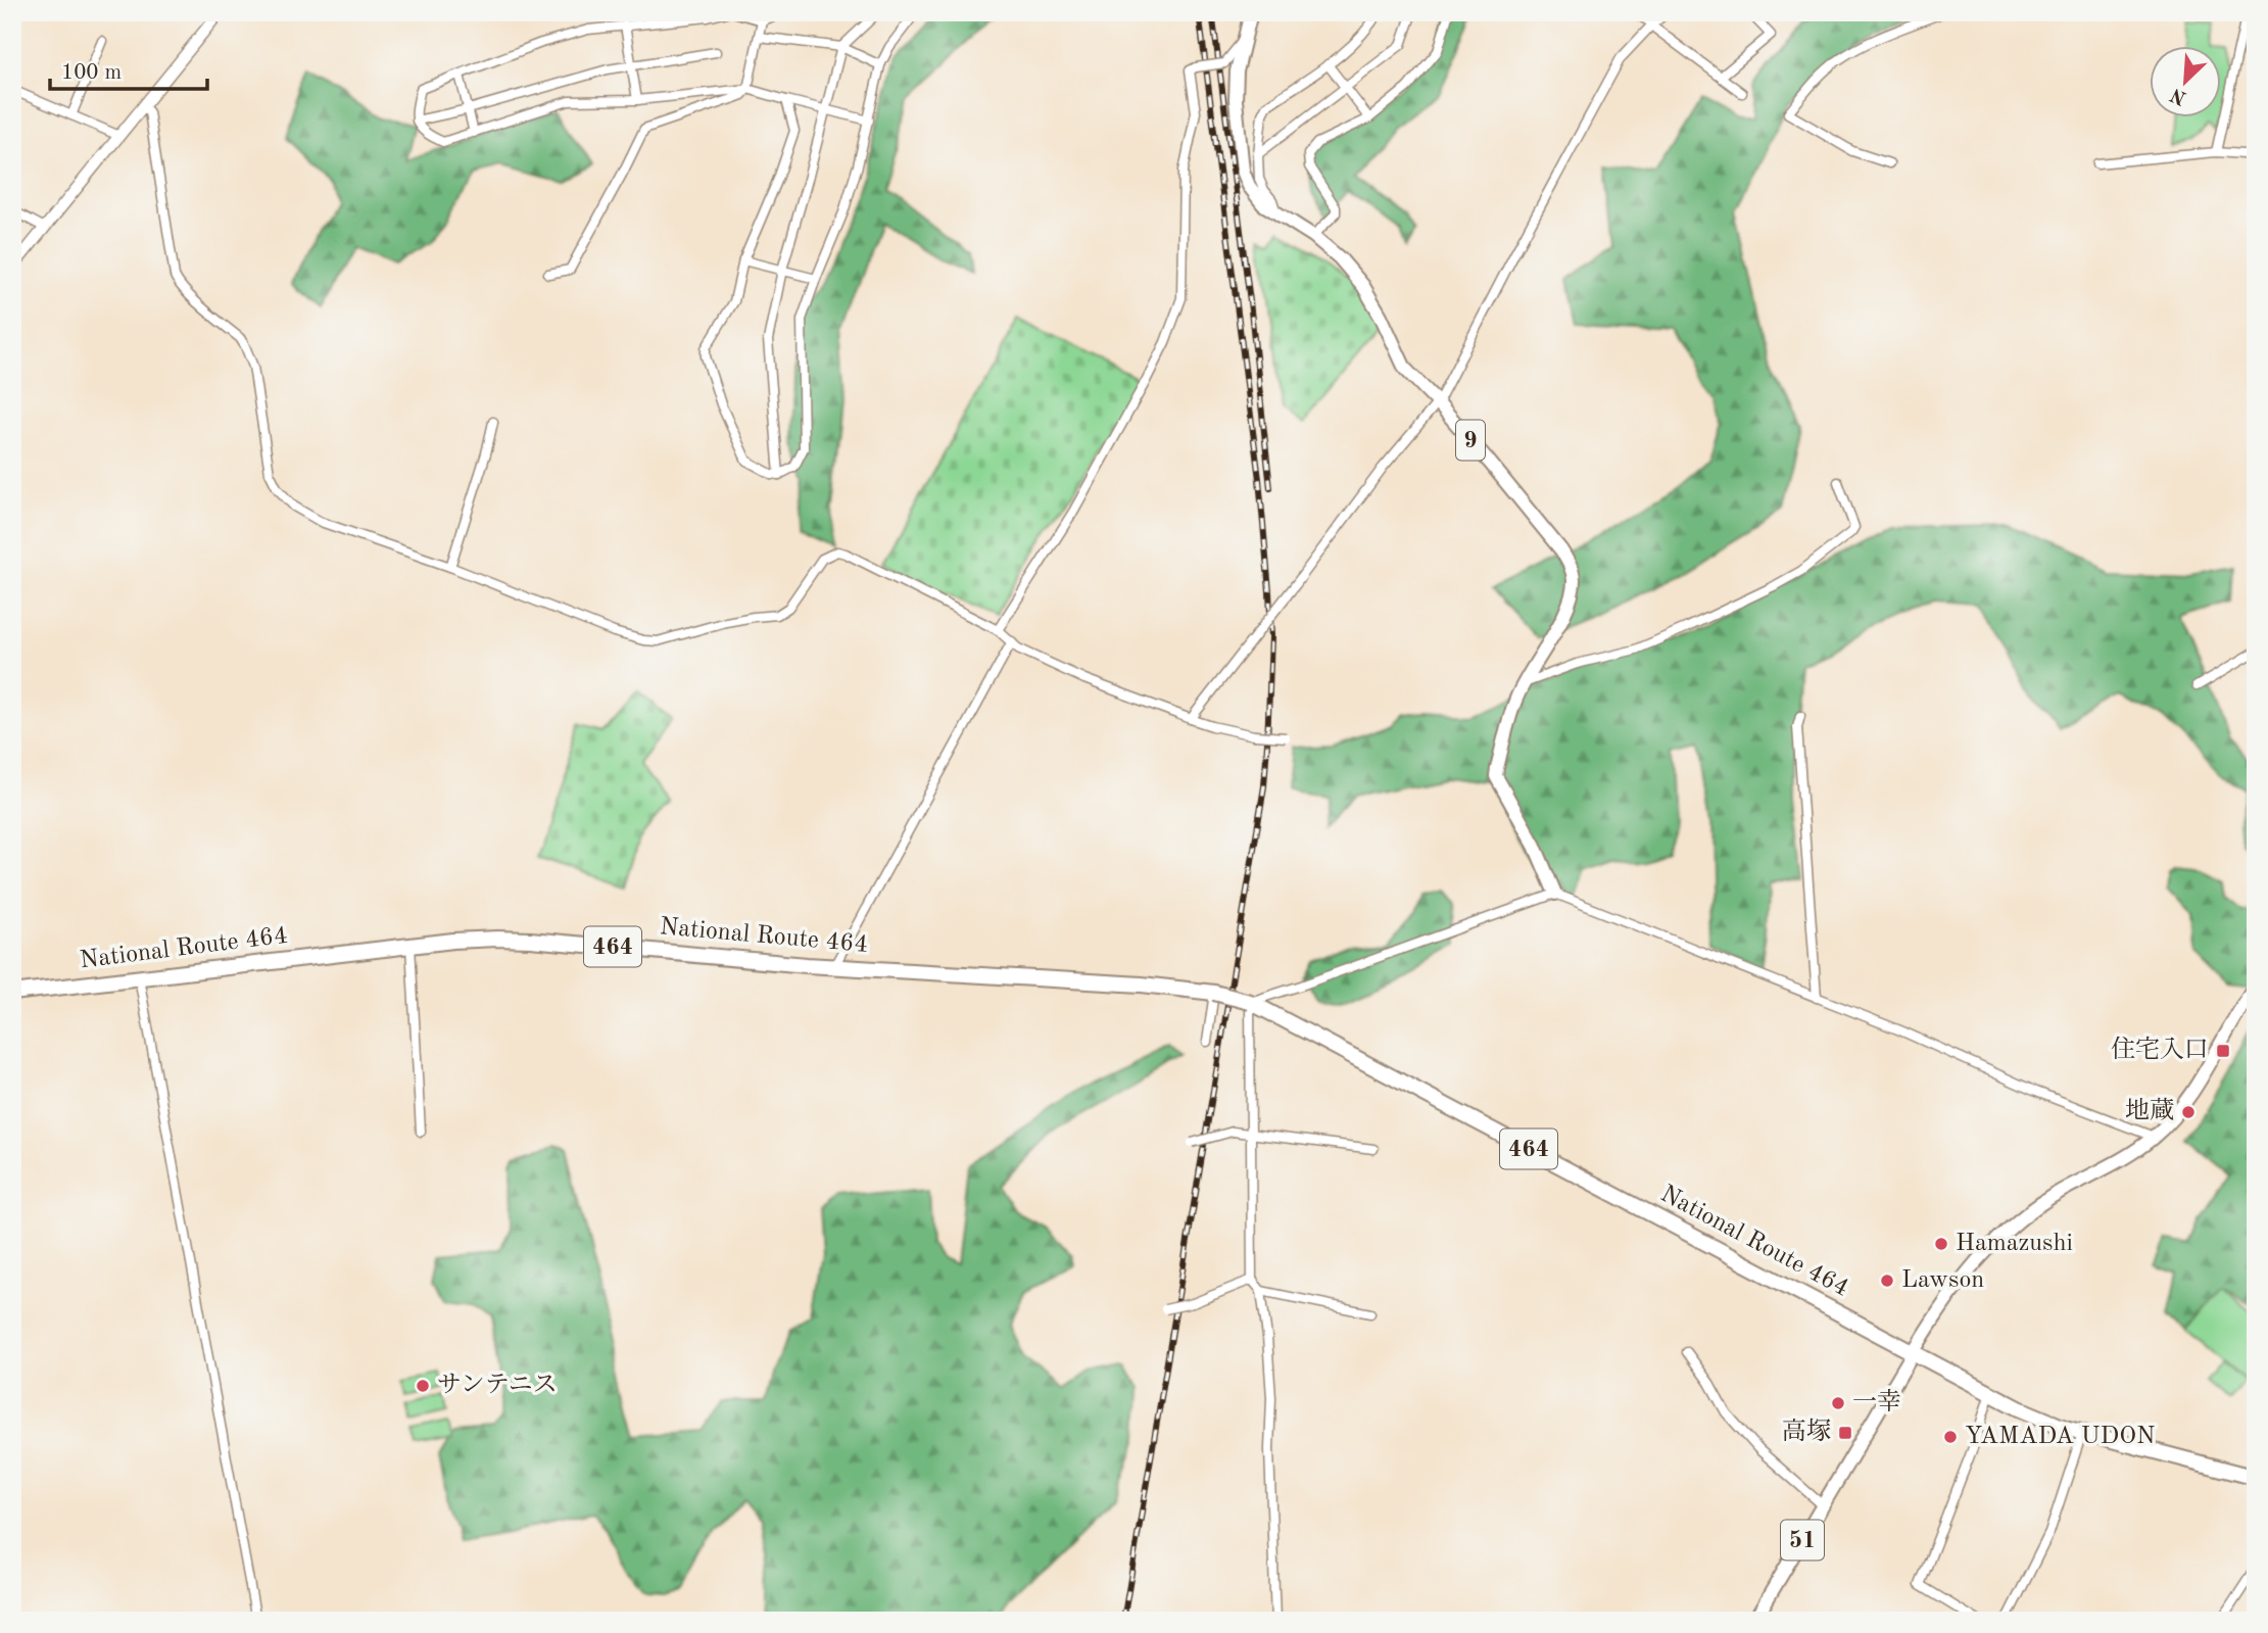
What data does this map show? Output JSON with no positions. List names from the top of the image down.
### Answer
{
  "streets": {
    "highway": ["National Route 464", "464"],
    "main road": ["9", "51"]
  },
  "crossings": [
    ["National Route 464", "464"],
    ["National Route 464", "51"]
  ],
  "places": {
    "transit": ["住宅入口", "高塚"],
    "other": [
      "地蔵",
      "Hamazushi",
      "Lawson",
      "サンテニス",
      "一幸",
      "YAMADA UDON"
    ]
  },
  "scale_bar": "100 m",
  "north": "bottom left"
}
